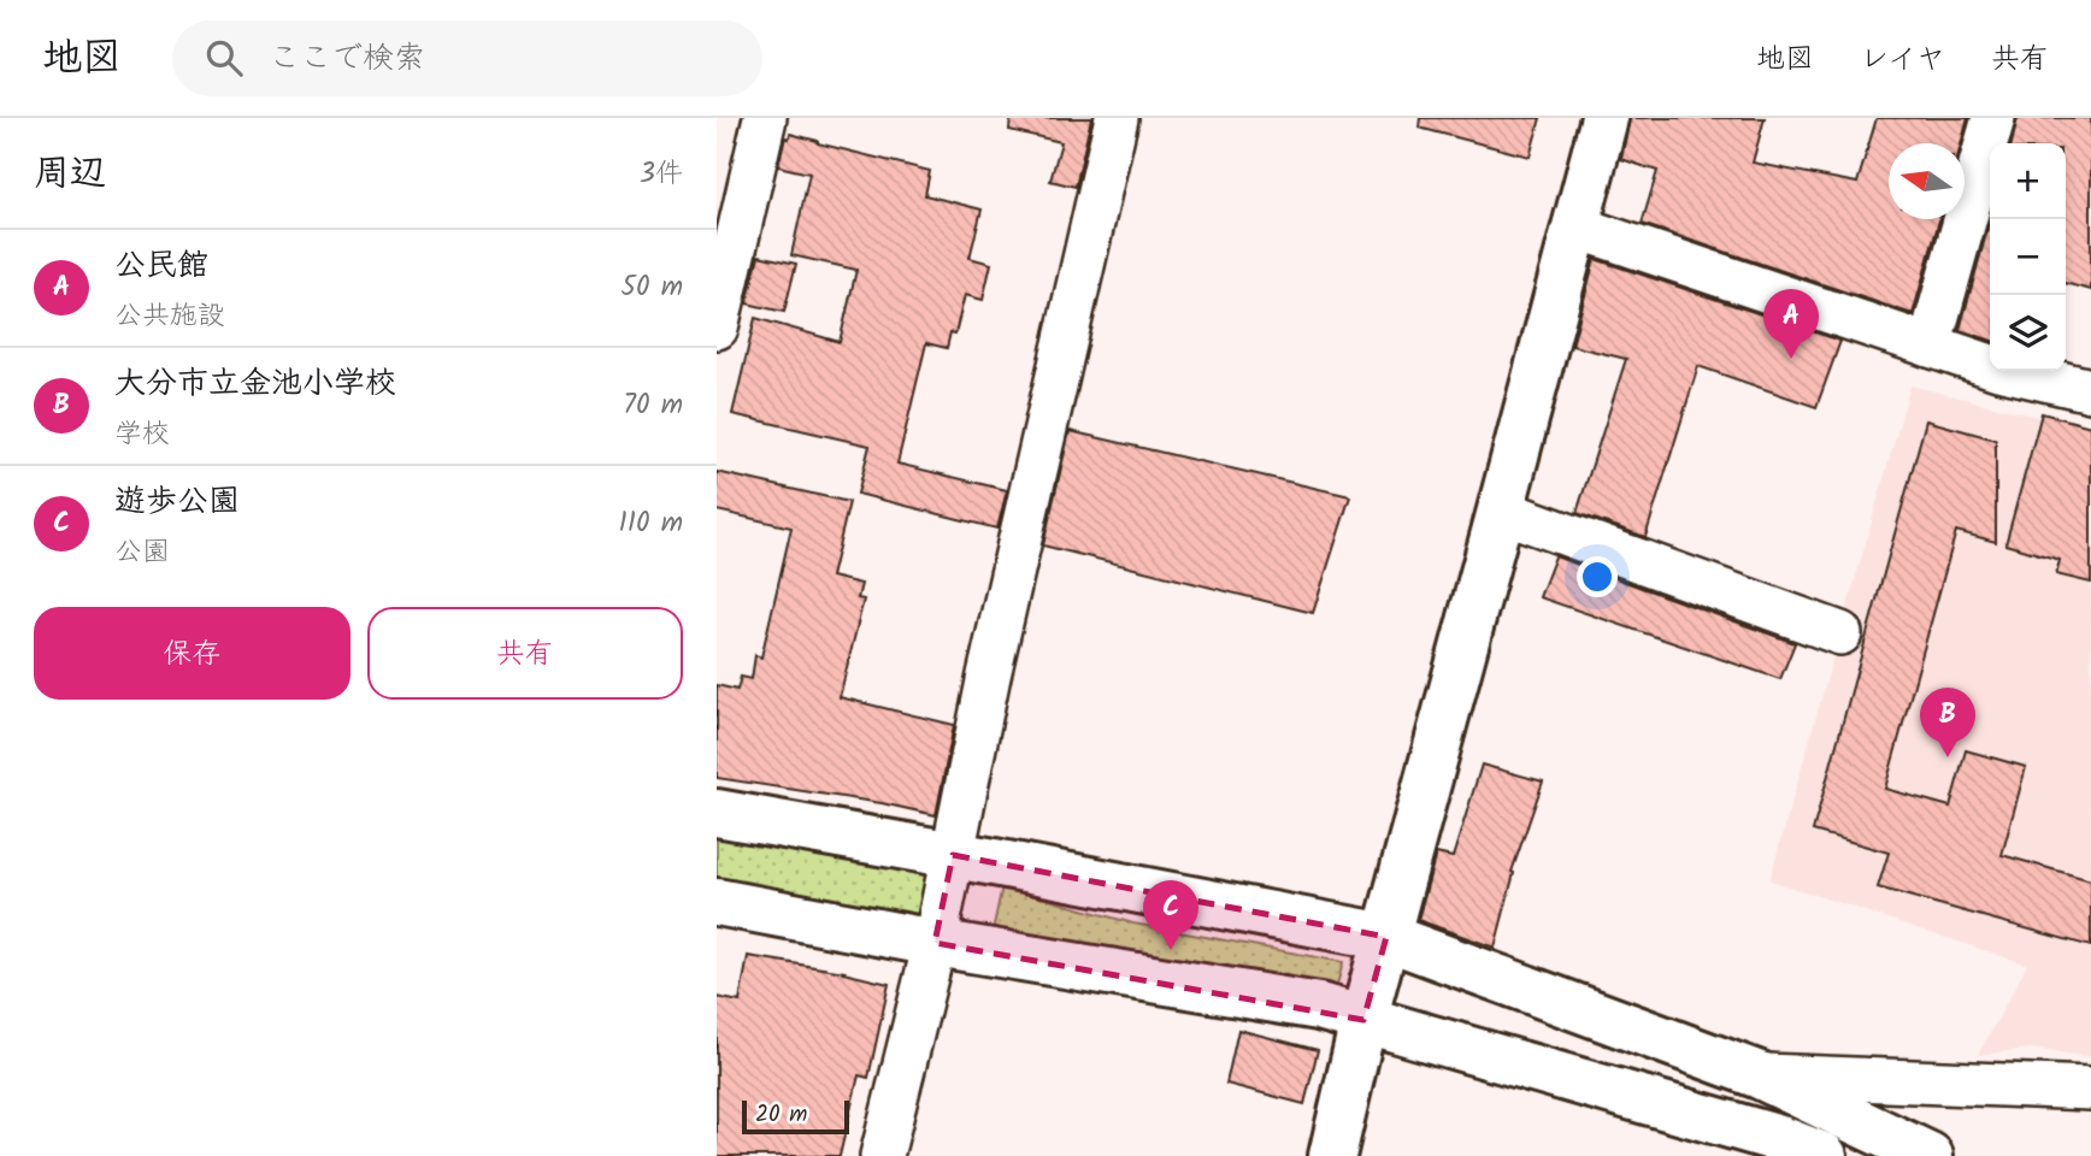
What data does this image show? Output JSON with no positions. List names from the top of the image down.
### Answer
{
  "scale_bar": "20 m",
  "north": "left",
  "page": {
    "header": "地図",
    "search": "ここで検索",
    "nav": ["地図", "レイヤ", "共有"],
    "heading": ["周辺", "3件"],
    "map_buttons": ["+", "−"],
    "list": [
      {
        "mark": "A",
        "name": "公民館",
        "note": "公共施設",
        "value": "50 m"
      },
      {
        "mark": "B",
        "name": "大分市立金池小学校",
        "note": "学校",
        "value": "70 m"
      },
      {
        "mark": "C",
        "name": "遊歩公園",
        "note": "公園",
        "value": "110 m"
      }
    ],
    "pins": ["A", "B", "C"],
    "buttons": ["保存", "共有"],
    "scale": "20 m"
  }
}
